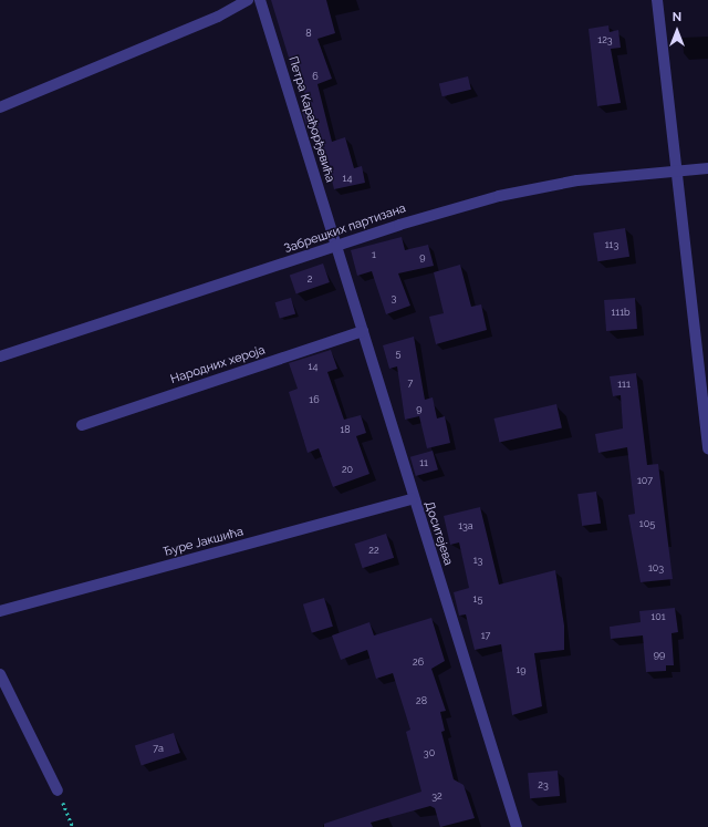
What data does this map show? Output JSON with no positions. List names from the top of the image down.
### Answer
{
  "streets": {
    "street": [
      "Петра Карађорђевића",
      "Забрешких партизана",
      "Народних хероја",
      "Доситејева",
      "Ђуре Јакшића"
    ]
  },
  "crossings": [
    ["Петра Карађорђевића", "Забрешких партизана"],
    ["Петра Карађорђевића", "Доситејева"],
    ["Забрешких партизана", "Доситејева"],
    ["Народних хероја", "Доситејева"],
    ["Доситејева", "Ђуре Јакшића"]
  ],
  "house_numbers": [
    "8",
    "123",
    "6",
    "14",
    "113",
    "1",
    "9",
    "2",
    "3",
    "111b",
    "5",
    "14",
    "7",
    "111",
    "16",
    "9",
    "18",
    "11",
    "20",
    "107",
    "105",
    "13a",
    "22",
    "13",
    "103",
    "15",
    "101",
    "17",
    "99",
    "26",
    "19",
    "28",
    "7a",
    "30",
    "23",
    "32"
  ],
  "north": "top"
}
